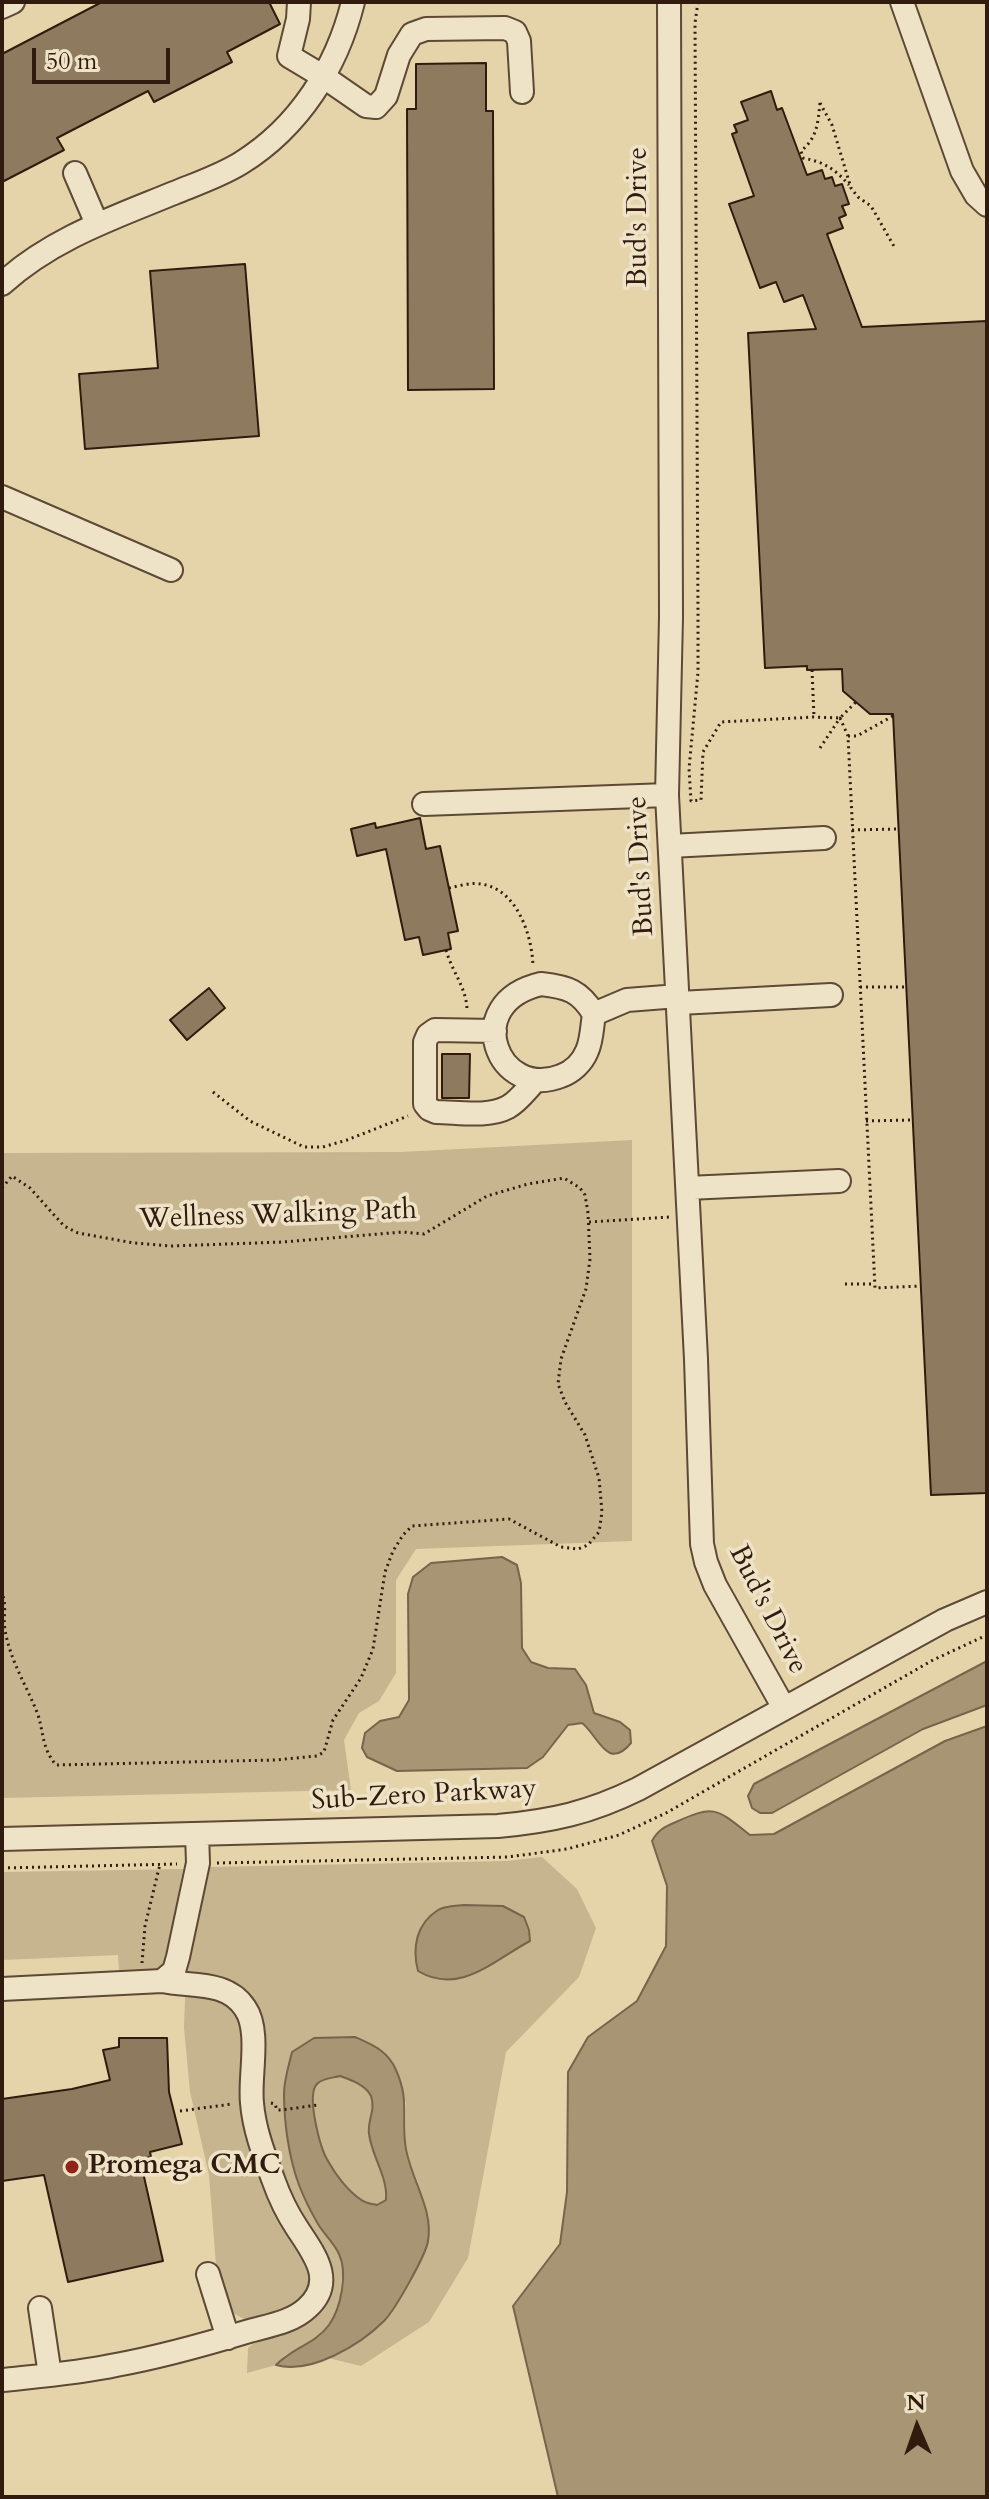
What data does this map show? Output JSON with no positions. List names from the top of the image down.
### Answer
{
  "streets": {
    "street": ["Bud's Drive", "Sub-Zero Parkway"],
    "path": ["Wellness Walking Path"]
  },
  "crossings": [
    ["Bud's Drive", "Sub-Zero Parkway"]
  ],
  "places": ["Promega CMC"],
  "scale_bar": "50 m",
  "north": "top"
}
